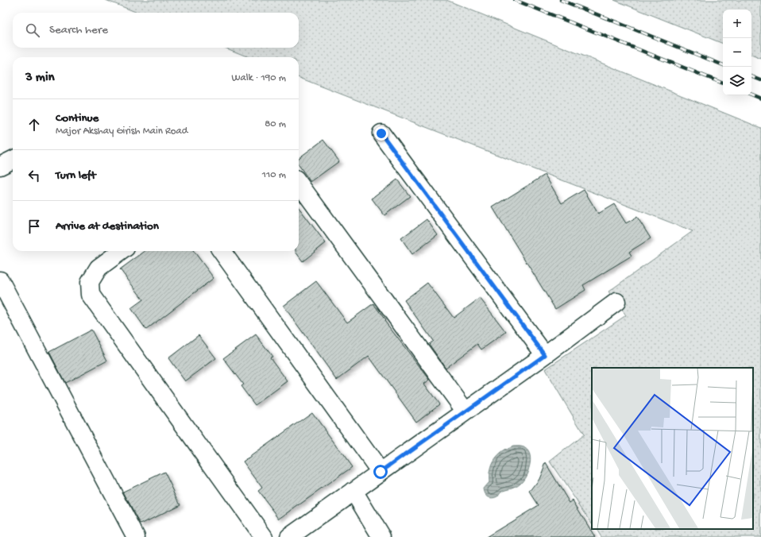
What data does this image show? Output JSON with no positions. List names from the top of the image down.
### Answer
{
  "page": {
    "map_buttons": ["+", "−"],
    "search": "Search here",
    "heading": ["3 min", "Walk · 190 m"],
    "list": [
      ["Continue", "Major Akshay Girish Main Road", "80 m"],
      ["Turn left", "110 m"],
      "Arrive at destination"
    ]
  }
}
